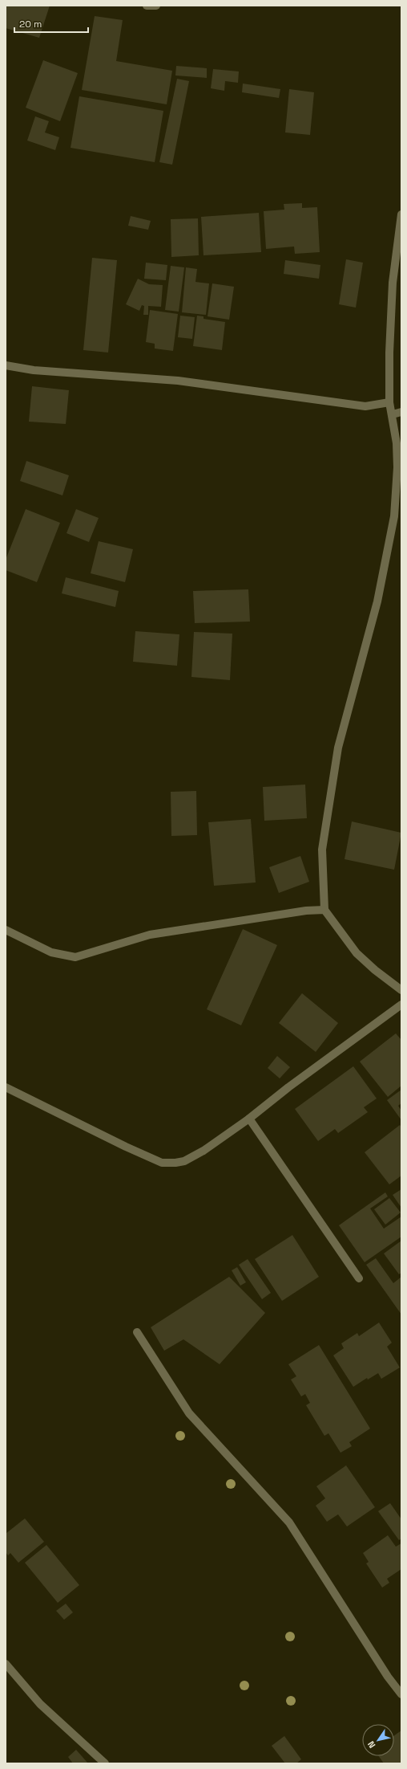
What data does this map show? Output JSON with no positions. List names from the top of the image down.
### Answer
{
  "scale_bar": "20 m",
  "north": "bottom left"
}
